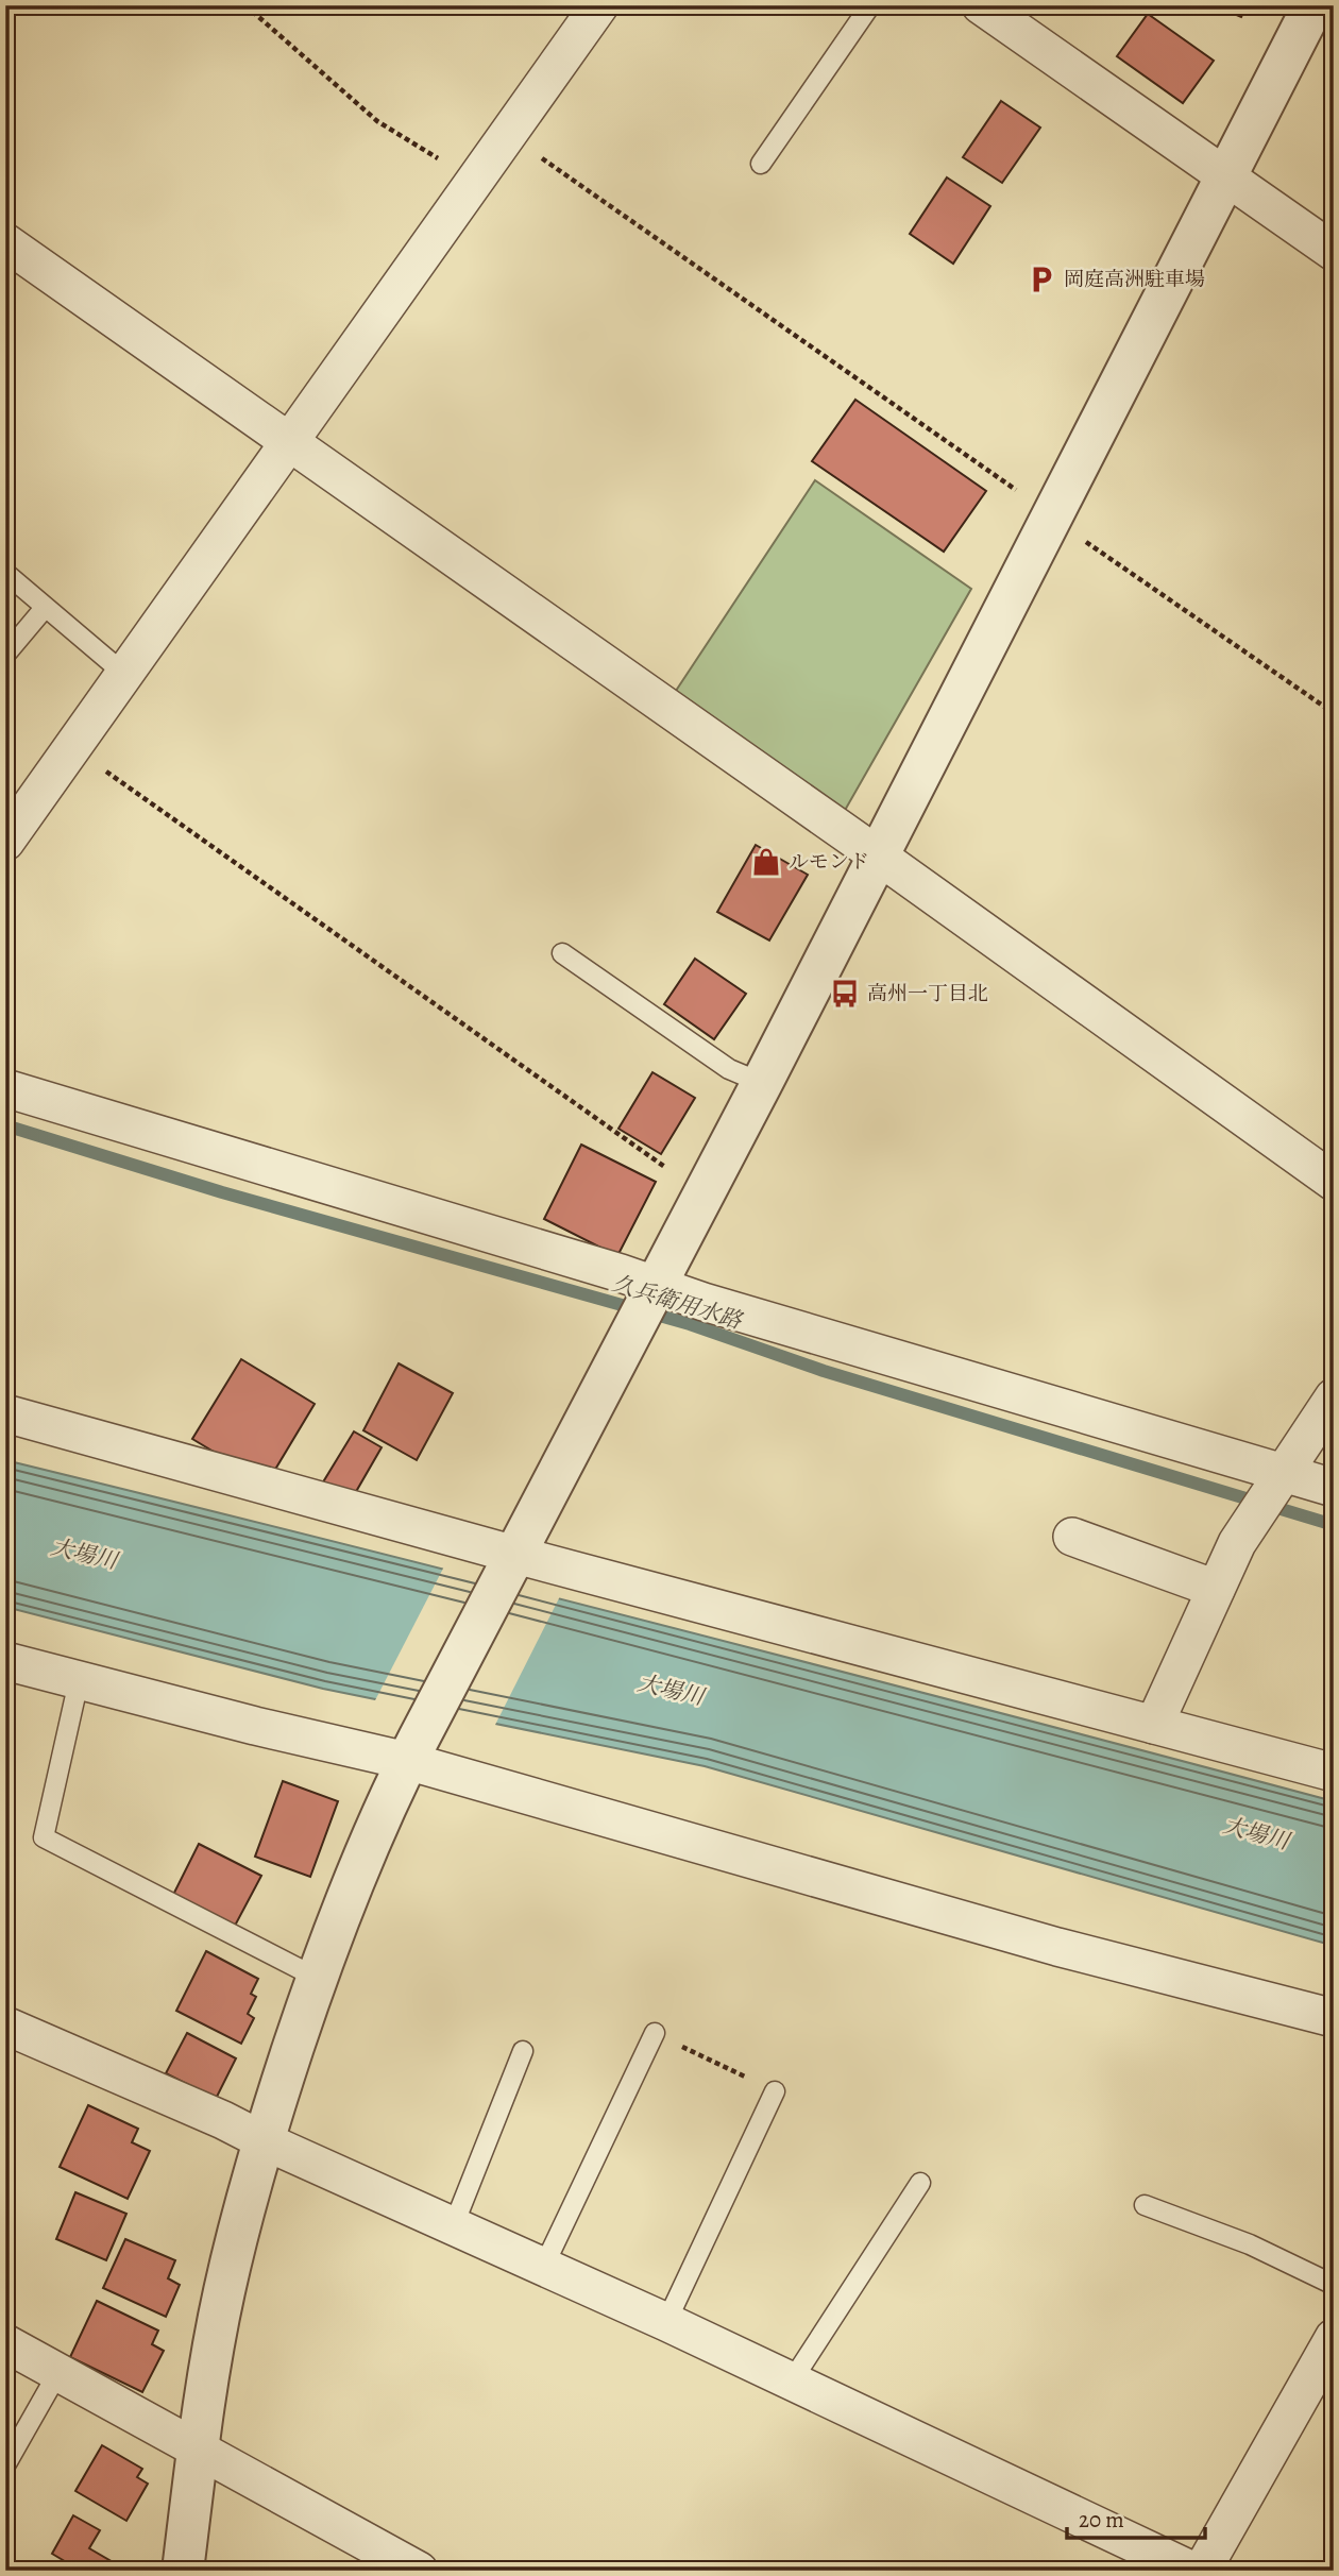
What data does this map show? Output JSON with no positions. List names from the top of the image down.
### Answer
{
  "water": ["久兵衛用水路", "大場川"],
  "places": {
    "parking": ["岡庭高洲駐車場"],
    "shop": ["ルモンド"],
    "bus stop": ["高州一丁目北"]
  },
  "scale_bar": "20 m"
}
